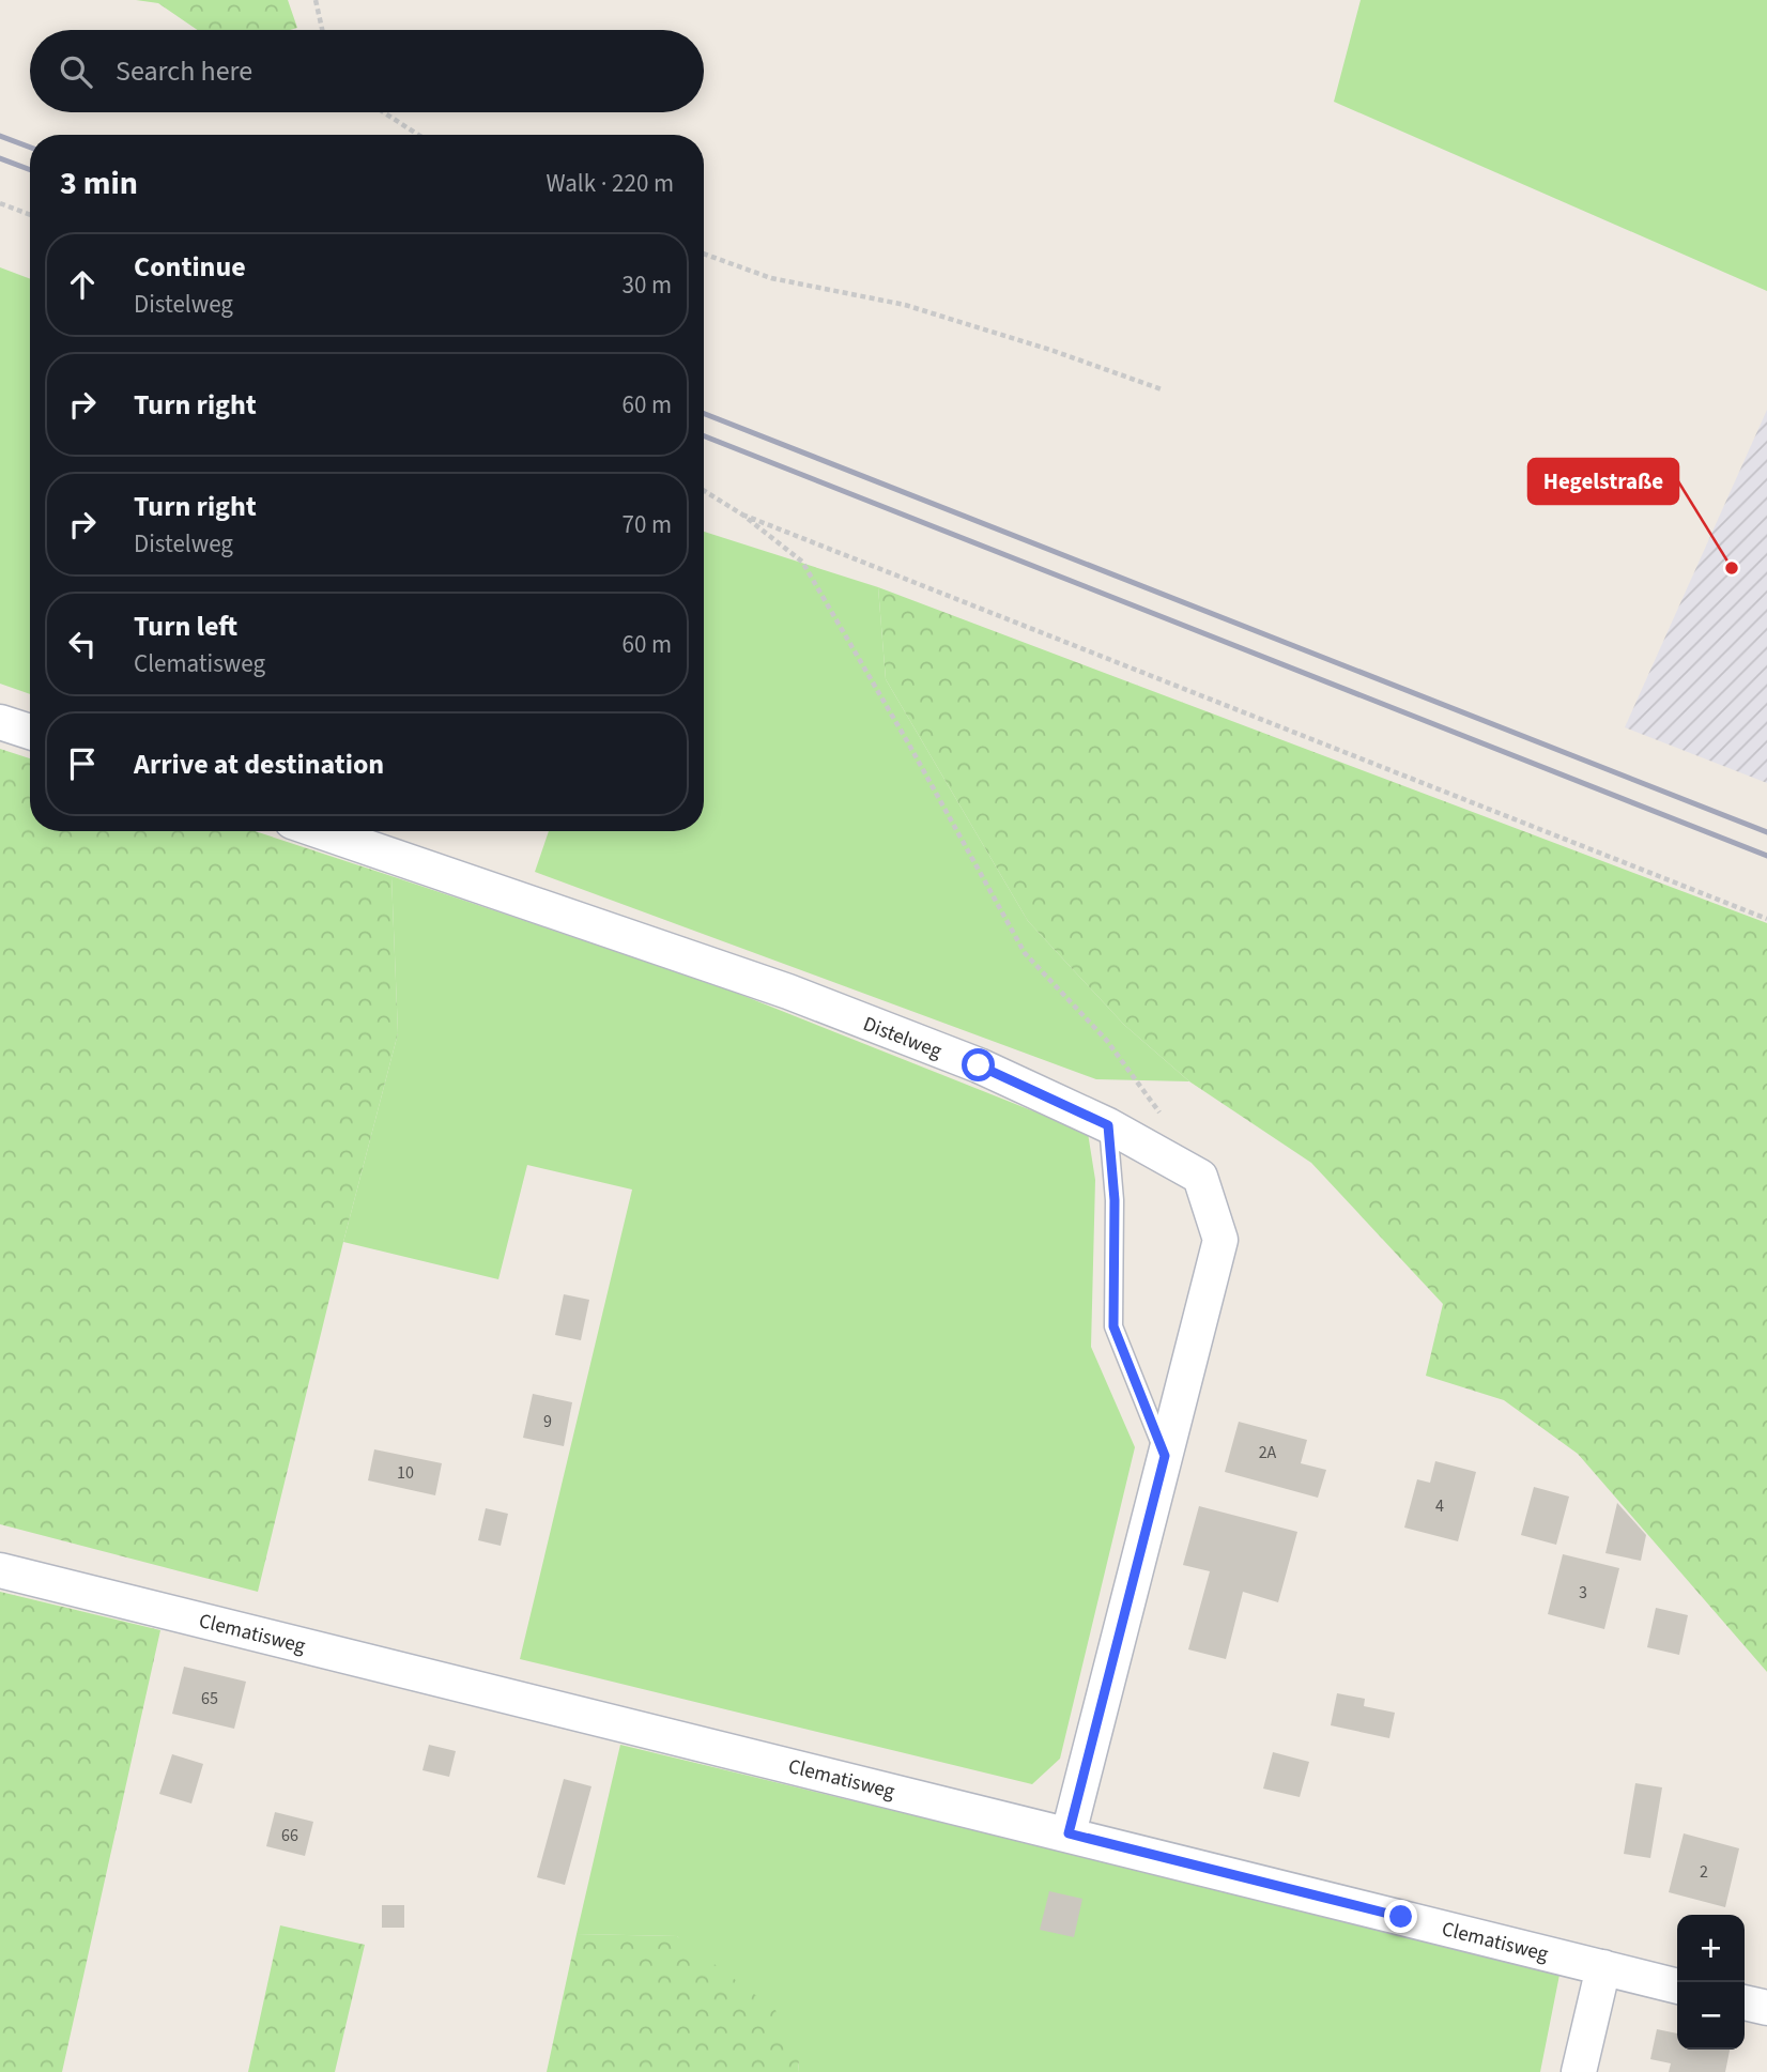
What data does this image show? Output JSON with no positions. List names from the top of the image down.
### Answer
{
  "streets": {
    "street": ["Distelweg", "Clematisweg"]
  },
  "crossings": [
    ["Distelweg", "Clematisweg"]
  ],
  "places": ["Hegelstraße"],
  "house_numbers": [
    "9",
    "2A",
    "10",
    "4",
    "3",
    "65",
    "66",
    "2"
  ],
  "page": {
    "search": "Search here",
    "heading": ["3 min", "Walk · 220 m"],
    "list": [
      ["Continue", "Distelweg", "30 m"],
      ["Turn right", "60 m"],
      ["Turn right", "Distelweg", "70 m"],
      ["Turn left", "Clematisweg", "60 m"],
      "Arrive at destination"
    ],
    "map_buttons": ["+", "−"]
  }
}
